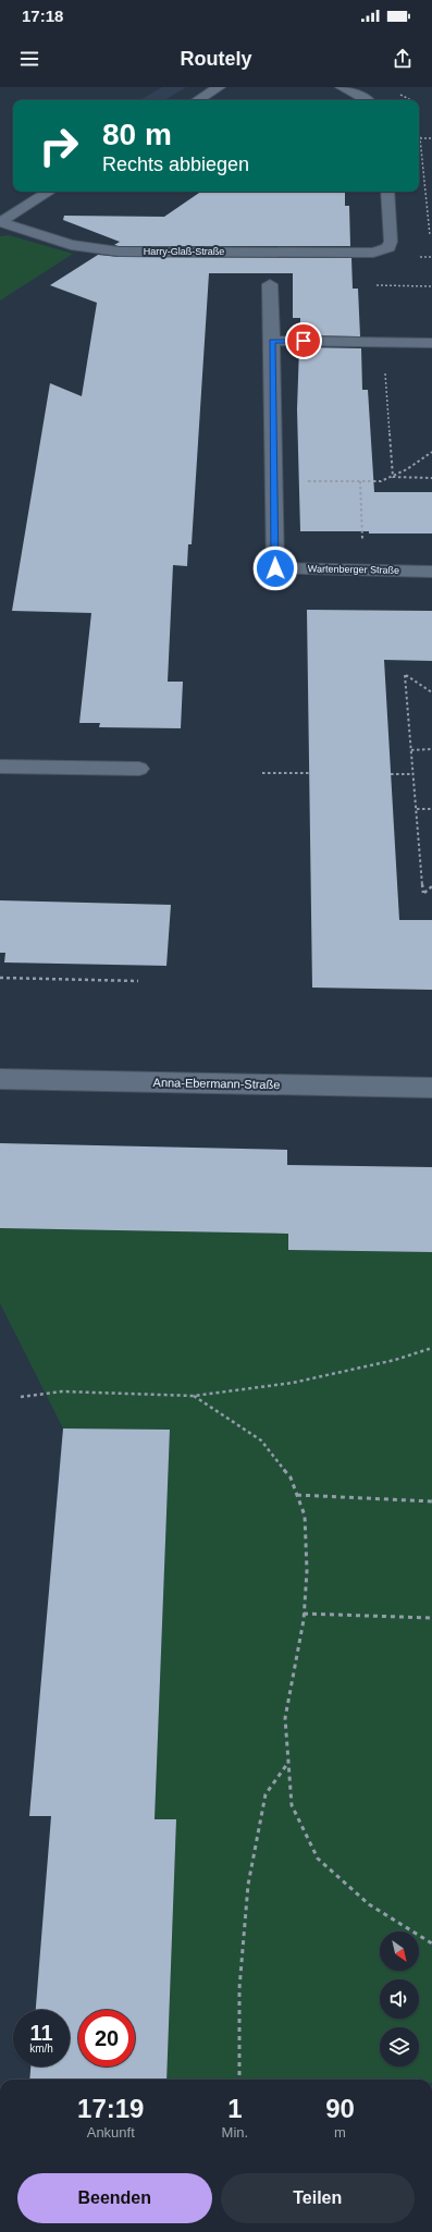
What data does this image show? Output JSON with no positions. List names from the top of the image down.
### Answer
{
  "streets": {
    "street": ["Harry-Glaß-Straße", "Wartenberger Straße", "Anna-Ebermann-Straße"]
  },
  "north": "bottom right",
  "page": {
    "status": "17:18",
    "header": "Routely",
    "turn": ["80 m", "Rechts abbiegen"],
    "speed": "11 km/h",
    "limit": "20",
    "eta": [
      "17:19",
      "Ankunft",
      "1",
      "Min.",
      "90",
      "m"
    ],
    "buttons": ["Beenden", "Teilen"]
  }
}
